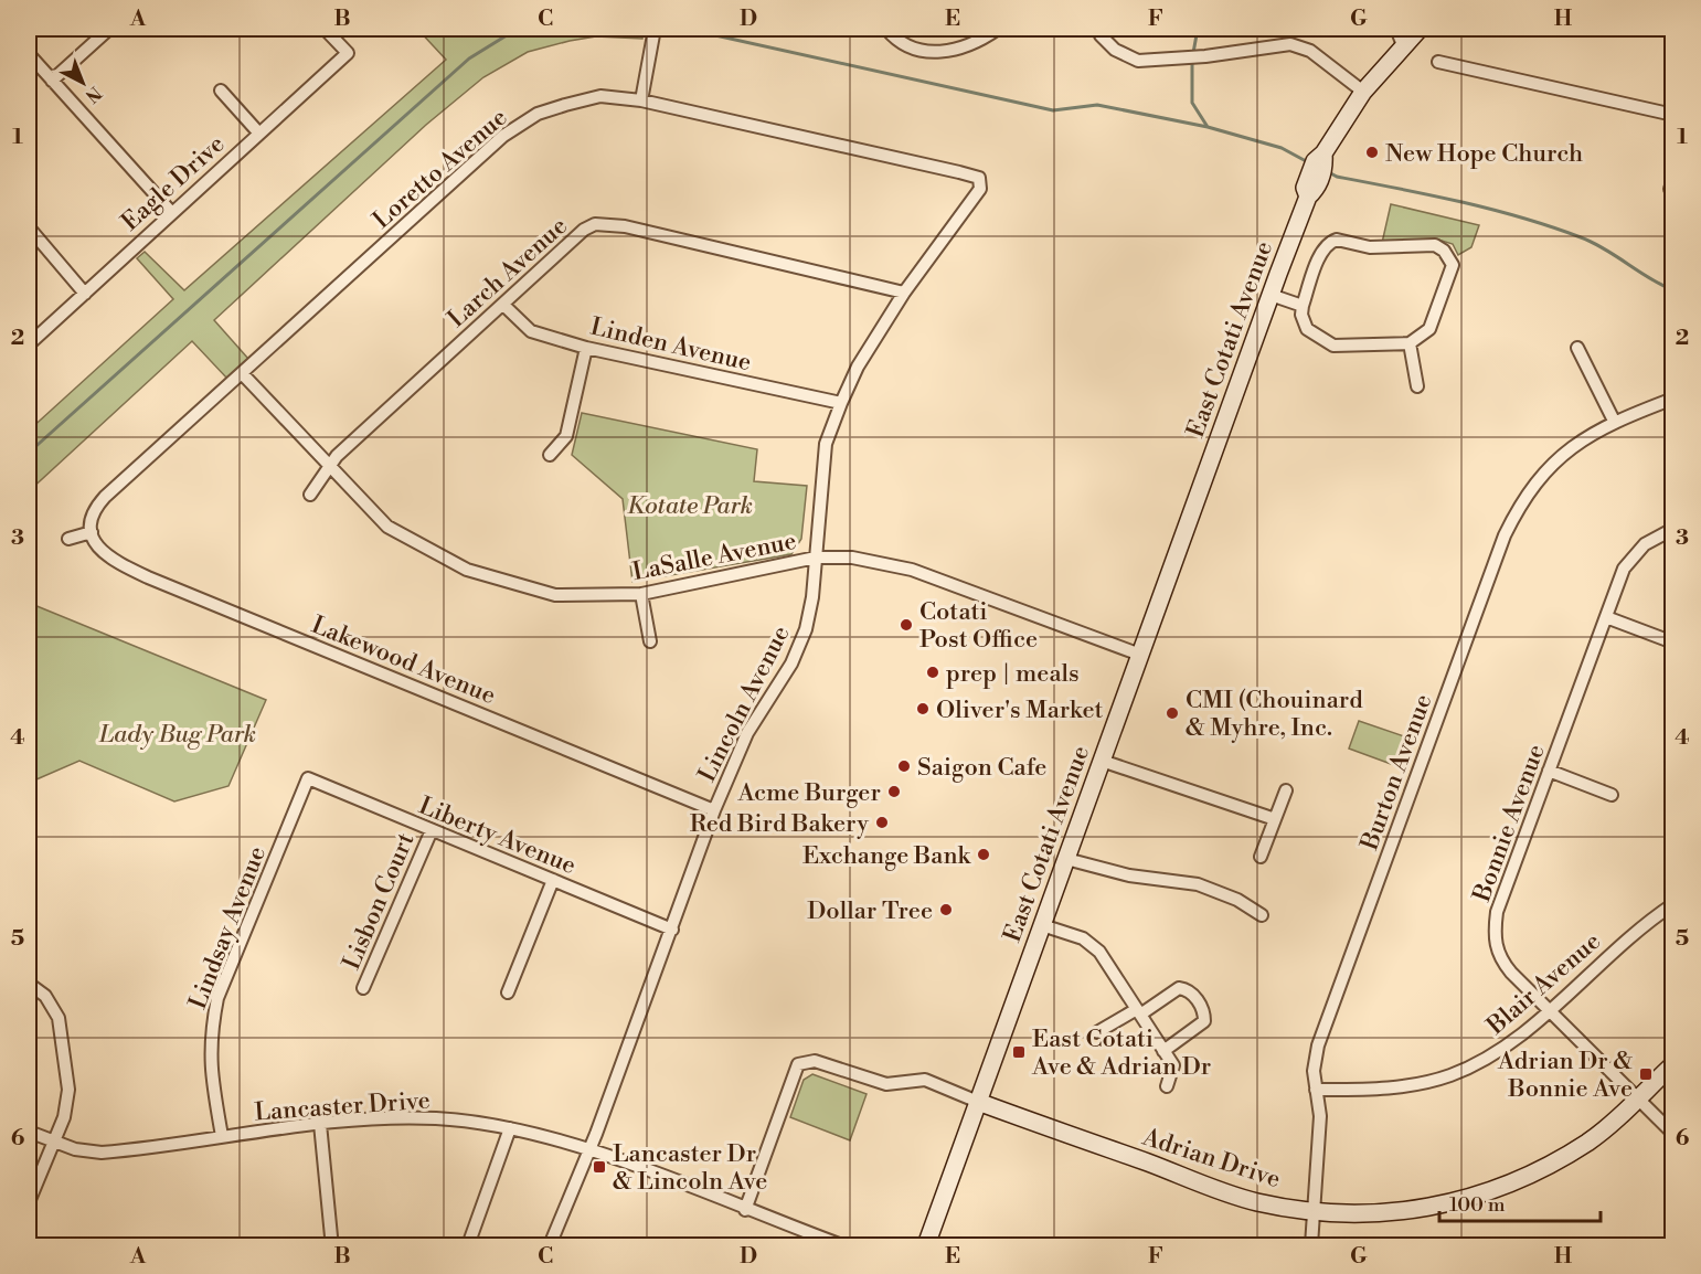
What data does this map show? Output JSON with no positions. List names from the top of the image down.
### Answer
{
  "streets": {
    "main road": ["East Cotati Avenue", "Adrian Drive"],
    "street": [
      "Loretto Avenue",
      "Eagle Drive",
      "Larch Avenue",
      "Linden Avenue",
      "LaSalle Avenue",
      "Lakewood Avenue",
      "Lincoln Avenue",
      "Burton Avenue",
      "Bonnie Avenue",
      "Liberty Avenue",
      "Lisbon Court",
      "Lindsay Avenue",
      "Blair Avenue",
      "Lancaster Drive"
    ]
  },
  "crossings": [
    ["Loretto Avenue", "LaSalle Avenue"],
    ["Loretto Avenue", "Lincoln Avenue"],
    ["Larch Avenue", "Linden Avenue"],
    ["Larch Avenue", "LaSalle Avenue"],
    ["Larch Avenue", "Lincoln Avenue"],
    ["East Cotati Avenue", "LaSalle Avenue"],
    ["East Cotati Avenue", "Adrian Drive"],
    ["Linden Avenue", "Lincoln Avenue"],
    ["LaSalle Avenue", "Lincoln Avenue"],
    ["Lakewood Avenue", "Lincoln Avenue"],
    ["Lincoln Avenue", "Liberty Avenue"],
    ["Lincoln Avenue", "Lancaster Drive"],
    ["Burton Avenue", "Blair Avenue"],
    ["Burton Avenue", "Adrian Drive"],
    ["Bonnie Avenue", "Blair Avenue"],
    ["Bonnie Avenue", "Adrian Drive"],
    ["Liberty Avenue", "Lisbon Court"],
    ["Liberty Avenue", "Lindsay Avenue"],
    ["Lindsay Avenue", "Lancaster Drive"]
  ],
  "parks": ["Kotate Park", "Lady Bug Park"],
  "places": {
    "other": [
      "New Hope Church",
      "Cotati Post Office",
      "prep | meals",
      "Oliver's Market",
      "CMI (Chouinard & Myhre, Inc.",
      "Saigon Cafe",
      "Acme Burger",
      "Red Bird Bakery",
      "Exchange Bank",
      "Dollar Tree"
    ],
    "transit": ["East Cotati Ave & Adrian Dr", "Adrian Dr & Bonnie Ave", "Lancaster Dr & Lincoln Ave"]
  },
  "scale_bar": "100 m",
  "north": "bottom right",
  "grid": {
    "columns": [
      "A",
      "B",
      "C",
      "D",
      "E",
      "F",
      "G",
      "H"
    ],
    "rows": [
      "1",
      "2",
      "3",
      "4",
      "5",
      "6"
    ]
  }
}
